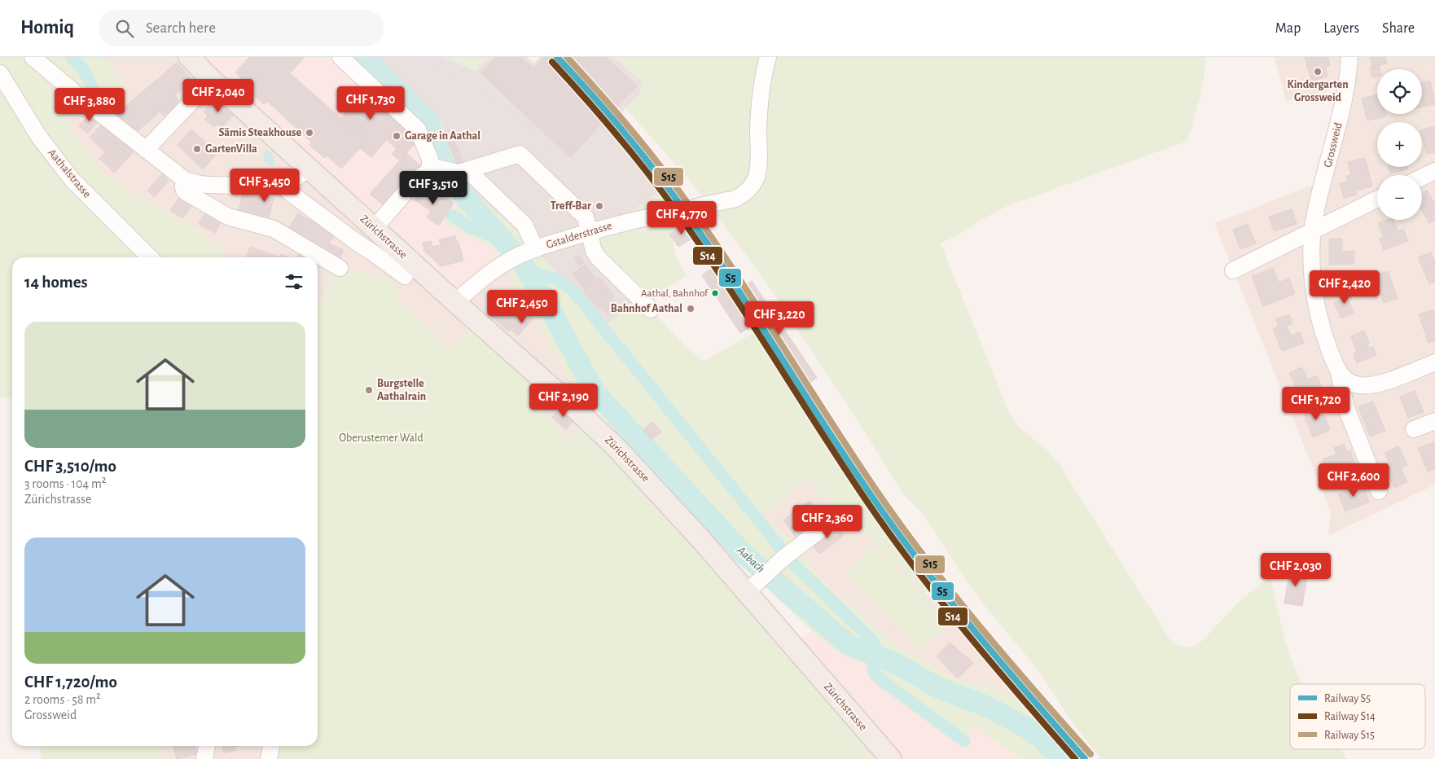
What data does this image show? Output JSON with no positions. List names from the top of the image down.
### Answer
{
  "streets": {
    "main road": ["Zürichstrasse"],
    "street": ["Grossweid", "Aathalstrasse", "Gstalderstrasse"]
  },
  "crossings": [
    ["Gstalderstrasse", "Zürichstrasse"]
  ],
  "water": ["Aabach"],
  "parks": ["Oberustemer Wald"],
  "places": [
    "Kindergarten Grossweid",
    "Sämis Steakhouse",
    "Garage in Aathal",
    "GartenVilla",
    "Treff-Bar",
    "Aathal, Bahnhof",
    "Bahnhof Aathal",
    "Burgstelle Aathalrain"
  ],
  "lines": ["rail line S5", "rail line S15", "rail line S14"],
  "legend": ["Railway S5", "Railway S14", "Railway S15"],
  "page": {
    "header": "Homiq",
    "search": "Search here",
    "nav": ["Map", "Layers", "Share"],
    "map_buttons": ["+", "−"],
    "price": [
      "CHF 2,040",
      "CHF 1,730",
      "CHF 3,880",
      "CHF 3,450",
      "CHF 3,510",
      "CHF 4,770",
      "CHF 2,420",
      "CHF 2,450",
      "CHF 3,220",
      "CHF 2,190",
      "CHF 1,720",
      "CHF 2,600",
      "CHF 2,360",
      "CHF 2,030"
    ],
    "heading": "14 homes",
    "list": [
      {
        "name": "CHF 3,510/mo",
        "note": "3 rooms · 104 m² · Zürichstrasse"
      },
      {
        "name": "CHF 1,720/mo",
        "note": "2 rooms · 58 m² · Grossweid"
      }
    ]
  }
}
